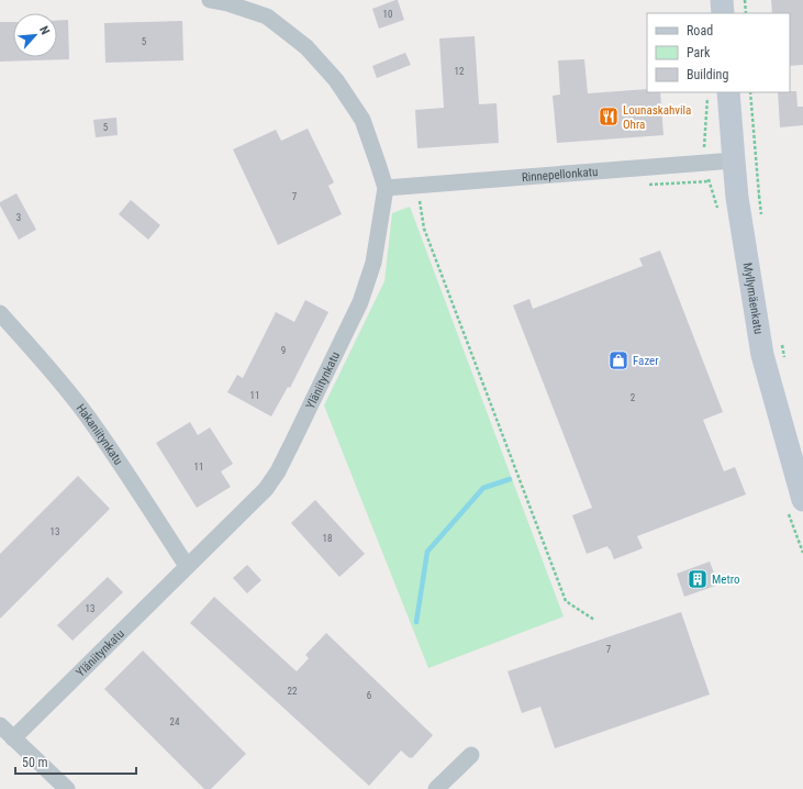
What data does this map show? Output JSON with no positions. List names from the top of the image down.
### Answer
{
  "streets": {
    "main road": ["Myllymäenkatu"],
    "street": ["Rinnepellonkatu", "Yläniitynkatu", "Hakaniitynkatu"]
  },
  "crossings": [
    ["Rinnepellonkatu", "Myllymäenkatu"],
    ["Rinnepellonkatu", "Yläniitynkatu"],
    ["Yläniitynkatu", "Hakaniitynkatu"]
  ],
  "places": {
    "restaurant": ["Lounaskahvila Ohra"],
    "shop": ["Fazer"],
    "building": ["Metro"]
  },
  "house_numbers": [
    "10",
    "5",
    "12",
    "5",
    "7",
    "3",
    "9",
    "11",
    "2",
    "11",
    "13",
    "18",
    "13",
    "7",
    "22",
    "6",
    "24"
  ],
  "legend": ["Road", "Park", "Building"],
  "scale_bar": "50 m",
  "north": "top right"
}
